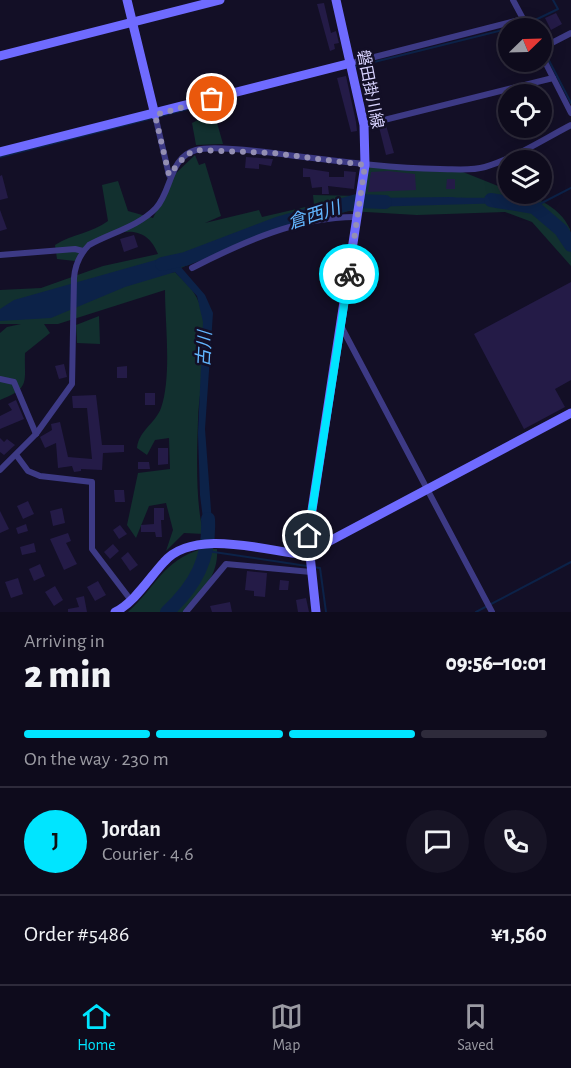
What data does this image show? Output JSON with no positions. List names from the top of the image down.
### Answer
{
  "streets": {
    "street": ["磐田掛川線"]
  },
  "water": ["倉西川", "古川"],
  "north": "top right",
  "page": {
    "heading": ["2 min", "Arriving in", "09:56–10:01"],
    "panel": [
      "Jordan",
      "Courier · 4.6",
      "Order #5486",
      "¥1,560"
    ],
    "bar": "On the way · 230 m",
    "round": "J",
    "tabs": ["Home", "Map", "Saved"]
  }
}
